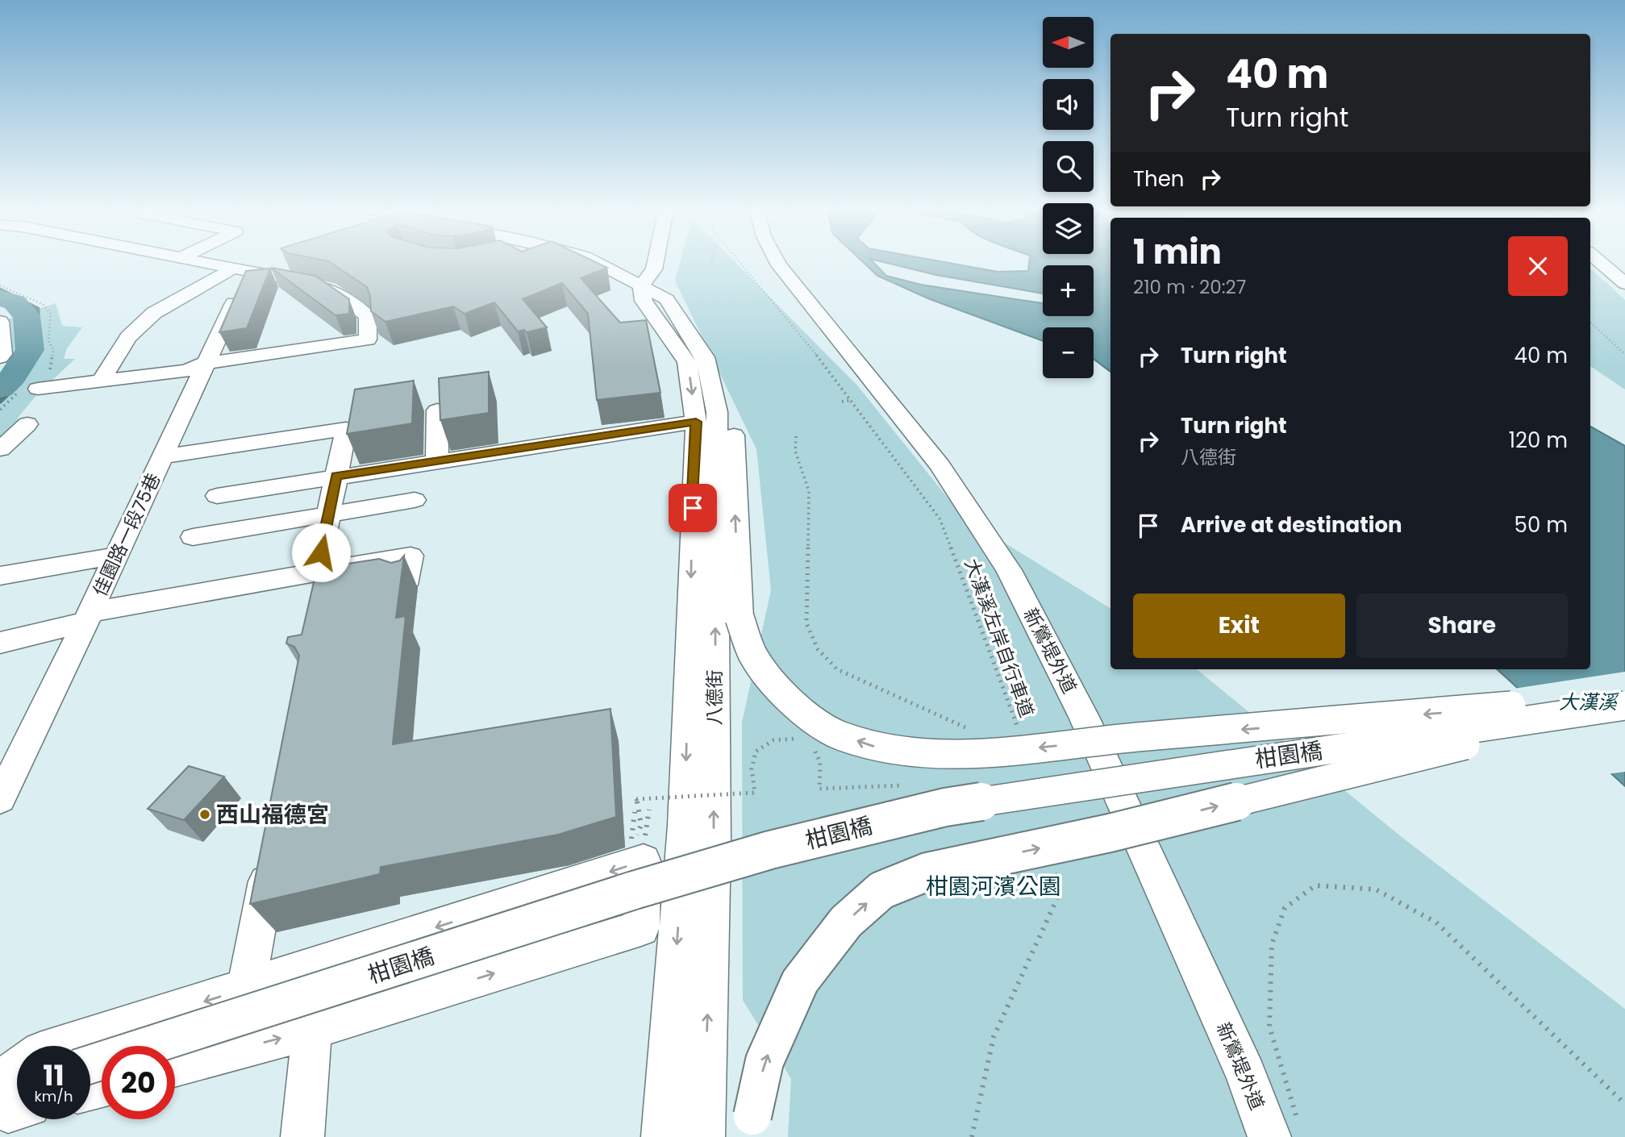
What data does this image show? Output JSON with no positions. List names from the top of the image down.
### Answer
{
  "streets": {
    "street": [
      "佳園路一段75巷",
      "新鶯堤外道",
      "八德街",
      "柑園橋"
    ],
    "path": ["大漢溪左岸自行車道"]
  },
  "water": ["大漢溪"],
  "parks": ["柑園河濱公園"],
  "places": ["西山福德宮"],
  "north": "left",
  "page": {
    "map_buttons": ["+", "−"],
    "turn": ["40 m", "Turn right"],
    "then": "Then",
    "heading": ["1 min", "210 m · 20:27"],
    "list": [
      {
        "name": "Turn right",
        "value": "40 m"
      },
      {
        "name": "Turn right",
        "note": "八德街",
        "value": "120 m"
      },
      {
        "name": "Arrive at destination",
        "value": "50 m"
      }
    ],
    "buttons": ["Exit", "Share"],
    "speed": "11 km/h",
    "limit": "20"
  }
}
